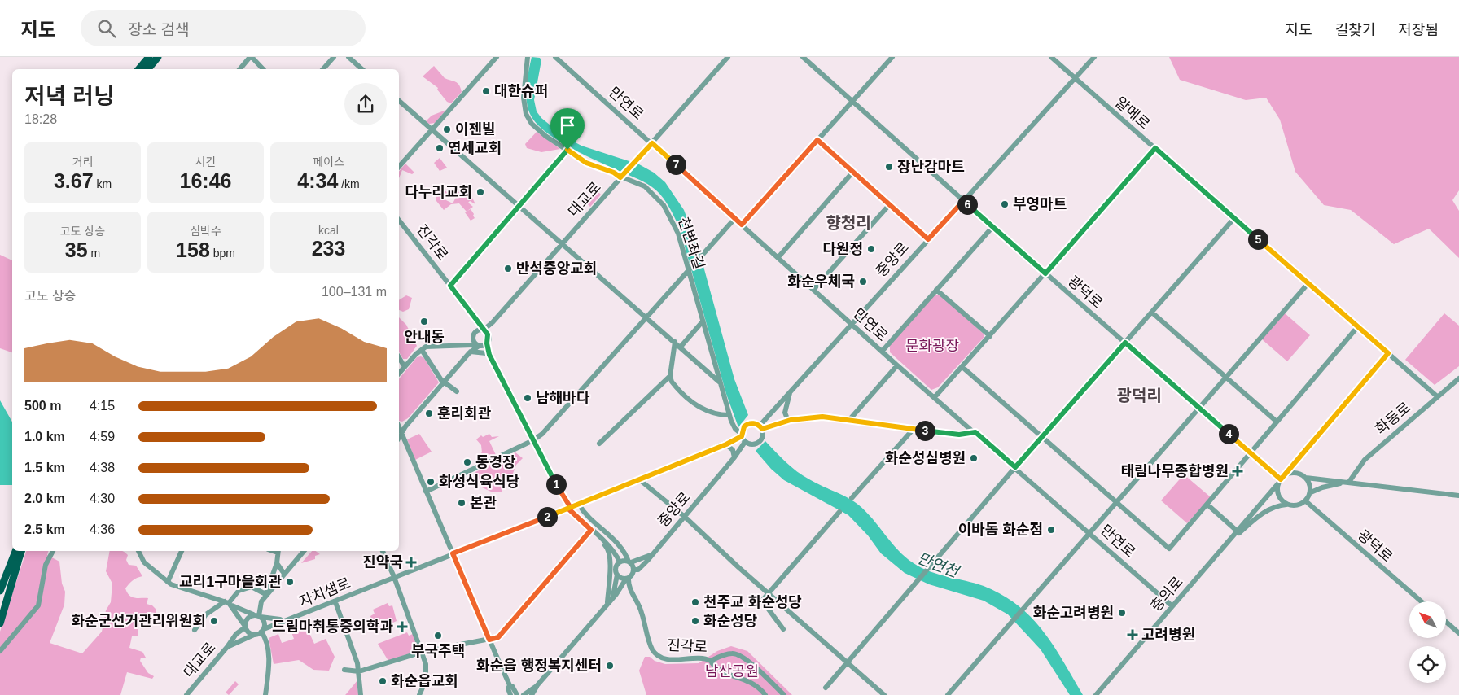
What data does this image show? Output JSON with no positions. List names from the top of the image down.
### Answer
{
  "streets": {
    "street": [
      "만연로",
      "알메로",
      "대교로",
      "진각로",
      "천변좌길",
      "중앙로",
      "광덕로",
      "화동로",
      "자치샘로",
      "충의로"
    ]
  },
  "crossings": [
    ["만연로", "대교로"],
    ["만연로", "중앙로"],
    ["만연로", "충의로"],
    ["알메로", "중앙로"],
    ["알메로", "화동로"],
    ["알메로", "충의로"],
    ["대교로", "천변좌길"],
    ["대교로", "자치샘로"],
    ["진각로", "중앙로"],
    ["천변좌길", "중앙로"],
    ["천변좌길", "자치샘로"],
    ["중앙로", "광덕로"],
    ["중앙로", "자치샘로"],
    ["광덕로", "충의로"]
  ],
  "districts": ["향청리", "광덕리"],
  "water": ["만연천"],
  "parks": ["문화광장", "남산공원"],
  "places": {
    "other": [
      "대한슈퍼",
      "이젠빌",
      "연세교회",
      "장난감마트",
      "다누리교회",
      "부영마트",
      "다원정",
      "반석중앙교회",
      "화순우체국",
      "안내동",
      "남해바다",
      "훈리회관",
      "화순성심병원",
      "동경장",
      "화성식육식당",
      "본관",
      "이바돔 화순점",
      "교리1구마을회관",
      "천주교 화순성당",
      "화순고려병원",
      "화순군선거관리위원회",
      "화순성당",
      "부국주택",
      "화순읍 행정복지센터",
      "화순읍교회"
    ],
    "health": [
      "태림나무종합병원",
      "진약국",
      "드림마취통증의학과",
      "고려병원"
    ]
  },
  "north": "top left",
  "page": {
    "header": "지도",
    "search": "장소 검색",
    "nav": ["지도", "길찾기", "저장됨"],
    "heading": ["저녁 러닝", "18:28"],
    "stats": [
      ["거리", "3.67 km"],
      ["시간", "16:46"],
      ["페이스", "4:34 /km"],
      ["고도 상승", "35 m"],
      ["심박수", "158 bpm"],
      ["kcal", "233"]
    ],
    "pins": [
      "7",
      "6",
      "5",
      "3",
      "4",
      "1",
      "2"
    ],
    "chart": ["고도 상승", "100–131 m"],
    "list": [
      {
        "name": "500 m",
        "note": "4:15"
      },
      {
        "name": "1.0 km",
        "note": "4:59"
      },
      {
        "name": "1.5 km",
        "note": "4:38"
      },
      {
        "name": "2.0 km",
        "note": "4:30"
      },
      {
        "name": "2.5 km",
        "note": "4:36"
      }
    ]
  }
}
